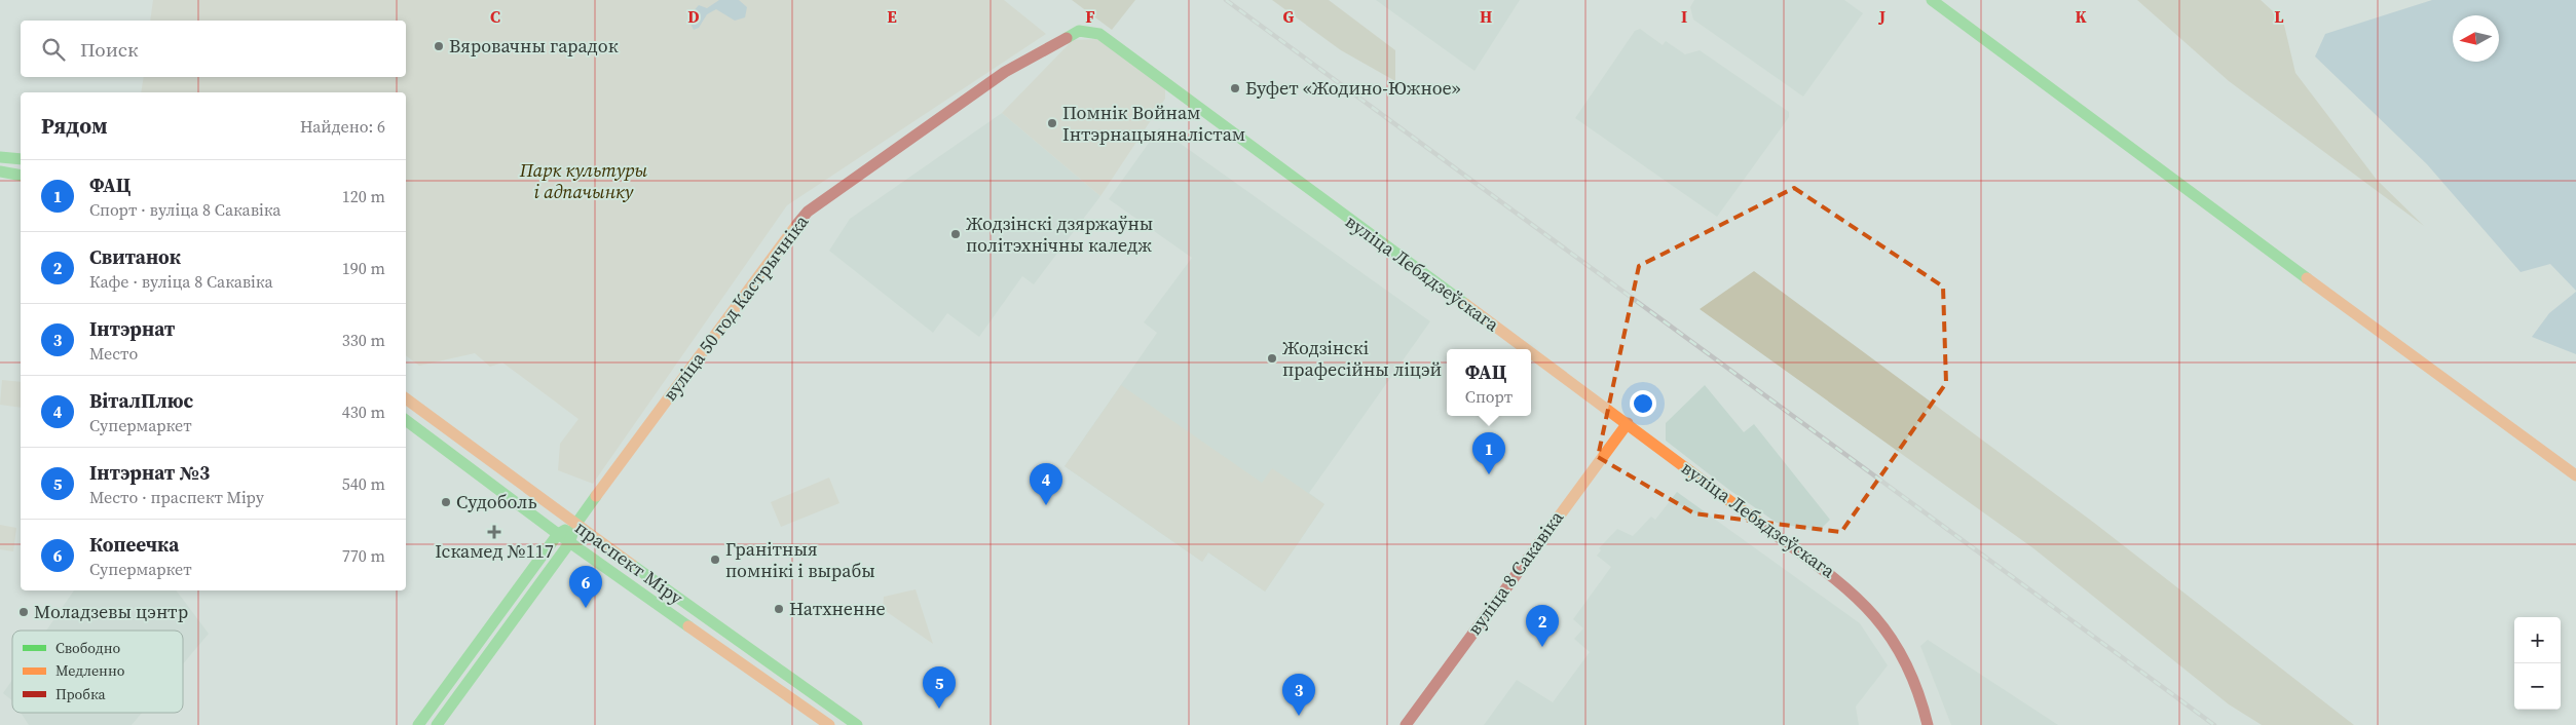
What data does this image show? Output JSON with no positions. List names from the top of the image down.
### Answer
{
  "streets": {
    "main road": [
      "вуліца Лебядзеўскага",
      "вуліца 50 год Кастрычніка",
      "праспект Міру",
      "вуліца 8 Сакавіка"
    ]
  },
  "crossings": [
    ["вуліца Лебядзеўскага", "вуліца 50 год Кастрычніка"],
    ["вуліца Лебядзеўскага", "вуліца 8 Сакавіка"],
    ["вуліца 50 год Кастрычніка", "праспект Міру"]
  ],
  "parks": ["Парк культуры і адпачынку"],
  "places": {
    "other": [
      "Вяровачны гарадок",
      "Буфет «Жодино-Южное»",
      "Помнік Войнам Інтэрнацыяналістам",
      "Жодзінскі дзяржаўны політэхнічны каледж",
      "Жодзінскі прафесійны ліцэй",
      "Судоболь",
      "Гранітныя помнікі і вырабы",
      "Натхненне",
      "Моладзевы цэнтр"
    ],
    "health": ["Іскамед №117"]
  },
  "legend": ["Свободно", "Медленно", "Пробка"],
  "north": "left",
  "page": {
    "search": "Поиск",
    "heading": ["Рядом", "Найдено: 6"],
    "list": [
      {
        "mark": "1",
        "name": "ФАЦ",
        "note": "Спорт · вуліца 8 Сакавіка",
        "value": "120 m"
      },
      {
        "mark": "2",
        "name": "Свитанок",
        "note": "Кафе · вуліца 8 Сакавіка",
        "value": "190 m"
      },
      {
        "mark": "3",
        "name": "Інтэрнат",
        "note": "Место",
        "value": "330 m"
      },
      {
        "mark": "4",
        "name": "ВіталПлюс",
        "note": "Супермаркет",
        "value": "430 m"
      },
      {
        "mark": "5",
        "name": "Інтэрнат №3",
        "note": "Место · праспект Міру",
        "value": "540 m"
      },
      {
        "mark": "6",
        "name": "Копеечка",
        "note": "Супермаркет",
        "value": "770 m"
      }
    ],
    "popup": ["ФАЦ", "Спорт"],
    "pins": [
      "1",
      "4",
      "6",
      "2",
      "5",
      "3"
    ],
    "map_buttons": ["+", "−"]
  },
  "grid": {
    "columns": [
      "C",
      "D",
      "E",
      "F",
      "G",
      "H",
      "I",
      "J",
      "K",
      "L"
    ]
  }
}
